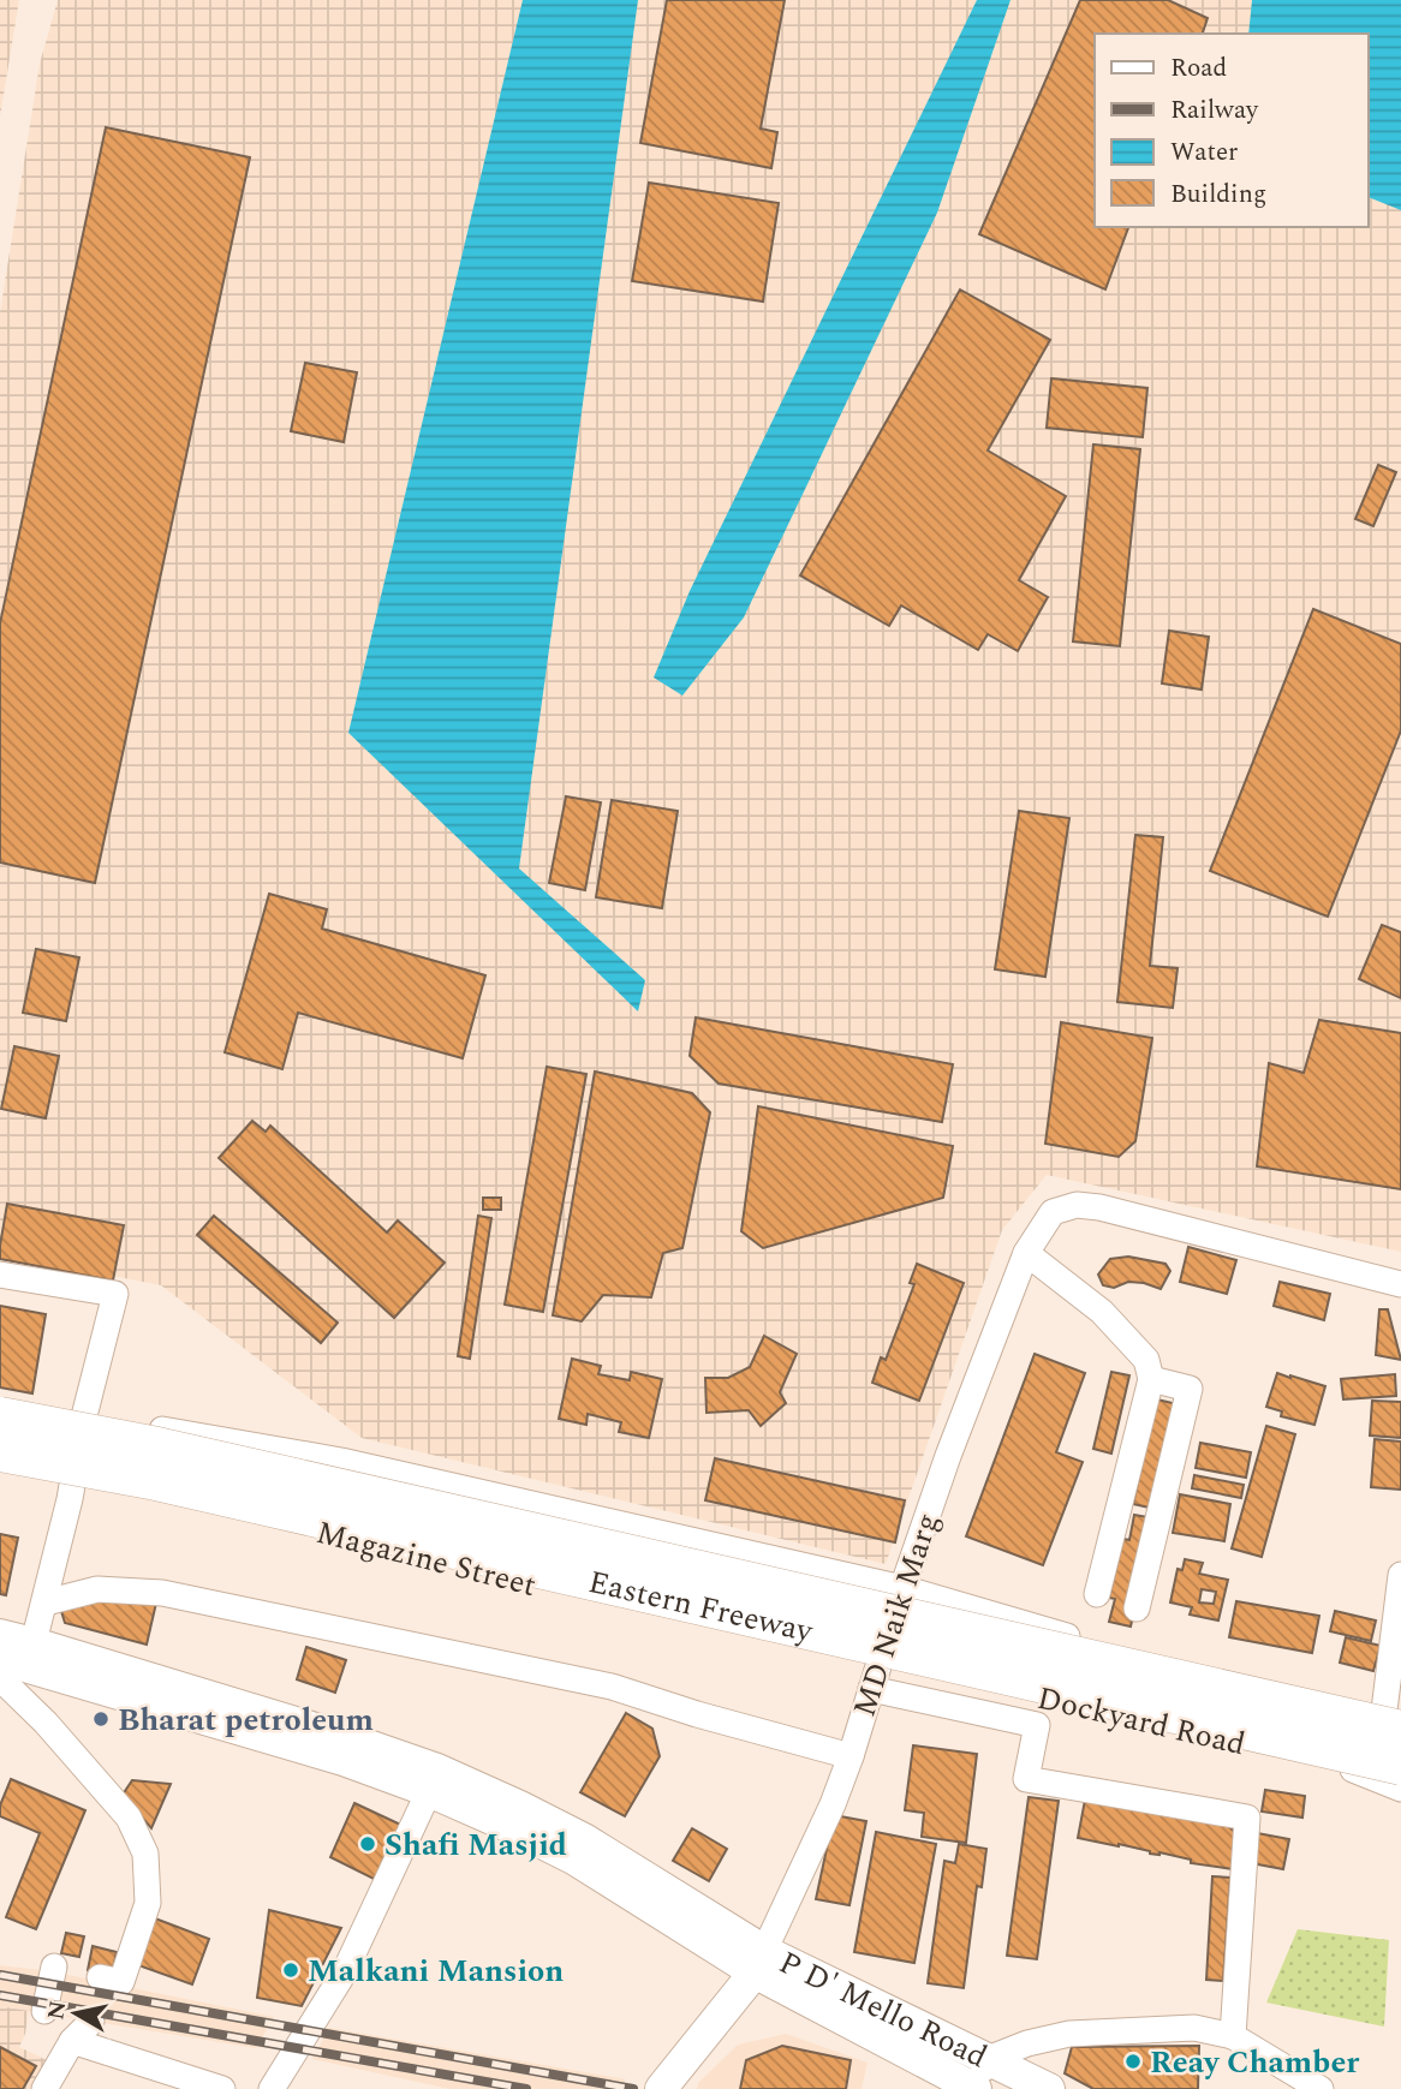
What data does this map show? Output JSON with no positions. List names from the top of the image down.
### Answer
{
  "streets": {
    "highway": ["Eastern Freeway"],
    "main road": ["P D' Mello Road"],
    "street": ["Magazine Street", "MD Naik Marg", "Dockyard Road"]
  },
  "crossings": [
    ["Magazine Street", "MD Naik Marg"],
    ["Magazine Street", "Dockyard Road"],
    ["Eastern Freeway", "Dockyard Road"],
    ["MD Naik Marg", "Dockyard Road"],
    ["MD Naik Marg", "P D' Mello Road"]
  ],
  "places": [
    "Bharat petroleum",
    "Shafi Masjid",
    "Malkani Mansion",
    "Reay Chamber"
  ],
  "legend": [
    "Road",
    "Railway",
    "Water",
    "Building"
  ],
  "north": "left"
}
